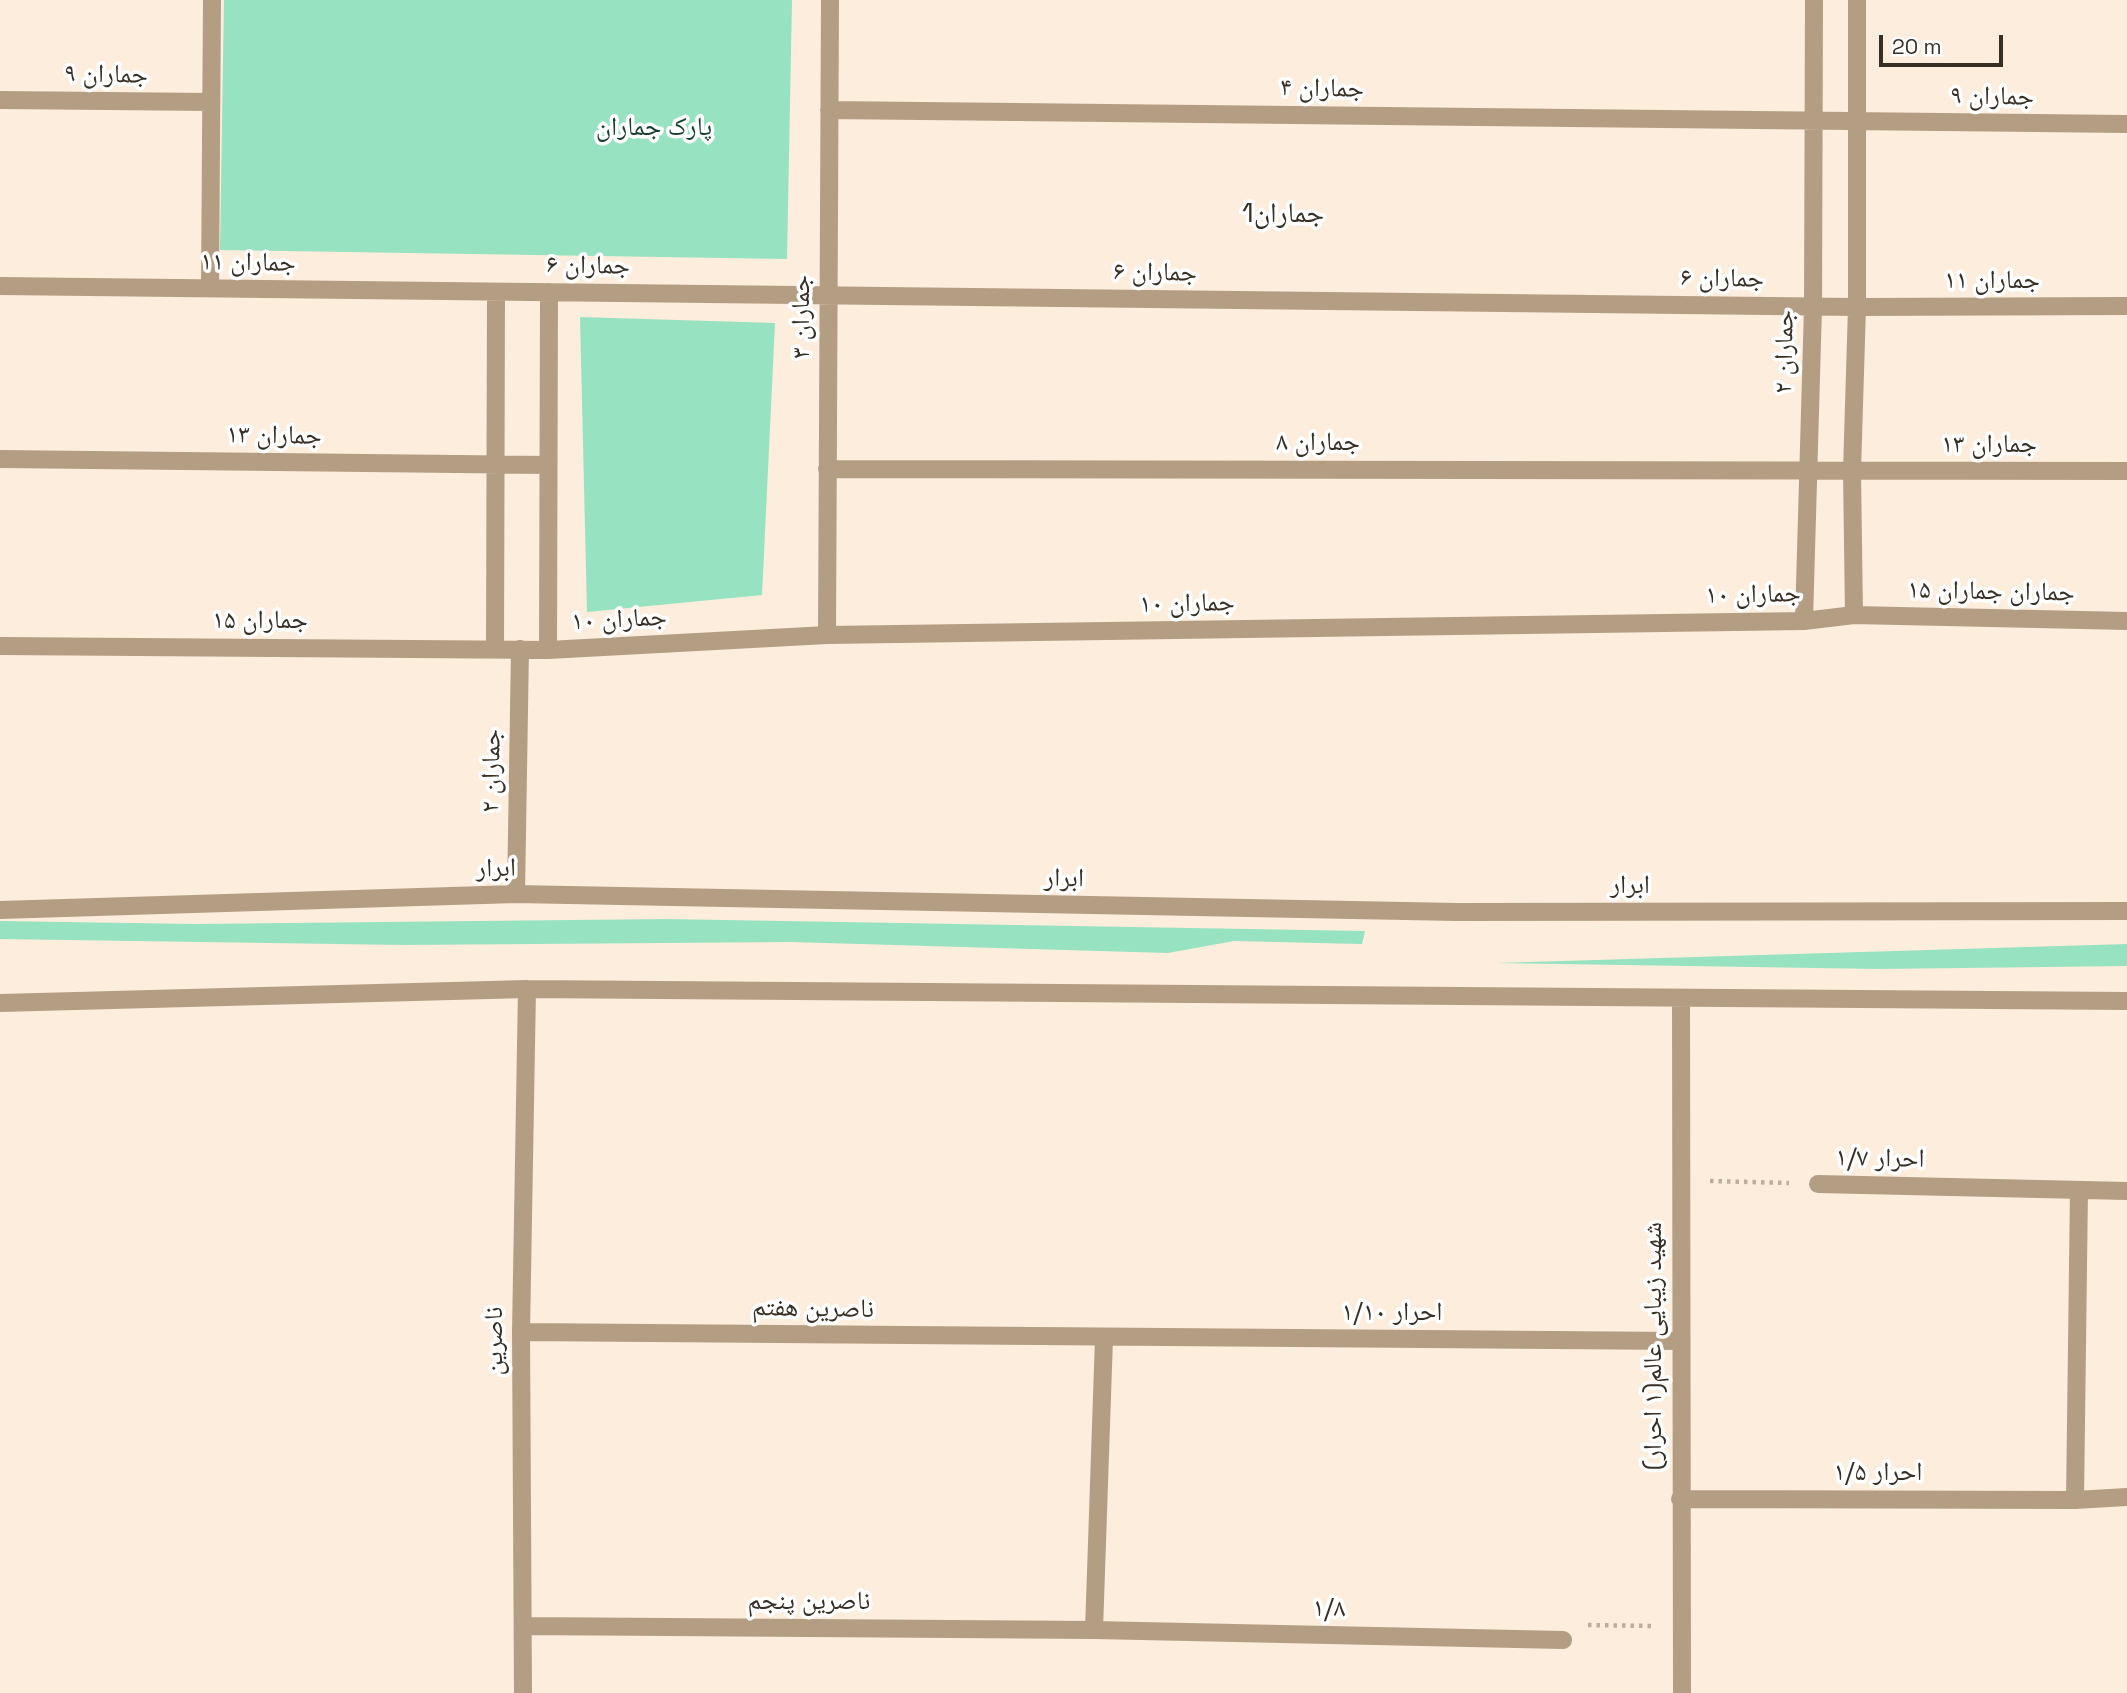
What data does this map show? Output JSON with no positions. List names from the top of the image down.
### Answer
{
  "streets": {
    "street": [
      "جماران ۹",
      "جماران ۴",
      "جماران ۱۱",
      "جماران ۶",
      "جماران ۳",
      "جماران ۲",
      "جماران ۱۳",
      "جماران ۸",
      "جماران جماران ۱۵",
      "جماران ۱۰",
      "جماران ۱۵",
      "ابرار",
      "۱/۷ احرار",
      "ناصرین هفتم",
      "۱/۱۰ احرار",
      "ناصرین",
      "شهید زیبایی عالم(۱ احرار)",
      "۱/۵ احرار",
      "ناصرین پنجم",
      "۱/۸"
    ]
  },
  "crossings": [
    ["جماران ۹", "جماران ۴"],
    ["جماران ۴", "جماران ۳"],
    ["جماران ۴", "جماران ۲"],
    ["جماران ۱۱", "جماران ۶"],
    ["جماران ۶", "جماران ۳"],
    ["جماران ۶", "جماران ۲"],
    ["جماران ۳", "جماران ۸"],
    ["جماران ۳", "جماران ۱۰"],
    ["جماران ۲", "جماران ۸"],
    ["جماران ۲", "جماران ۱۰"],
    ["جماران ۲", "جماران ۱۵"],
    ["جماران ۲", "ابرار"],
    ["جماران ۱۳", "جماران ۸"],
    ["جماران جماران ۱۵", "جماران ۱۰"],
    ["جماران ۱۰", "جماران ۱۵"],
    ["۱/۷ احرار", "شهید زیبایی عالم(۱ احرار)"],
    ["ناصرین هفتم", "۱/۱۰ احرار"],
    ["ناصرین هفتم", "ناصرین"],
    ["۱/۱۰ احرار", "شهید زیبایی عالم(۱ احرار)"],
    ["ناصرین", "ناصرین پنجم"],
    ["شهید زیبایی عالم(۱ احرار)", "۱/۵ احرار"],
    ["ناصرین پنجم", "۱/۸"]
  ],
  "districts": ["جماران1"],
  "parks": ["پارک جماران"],
  "scale_bar": "20 m"
}
